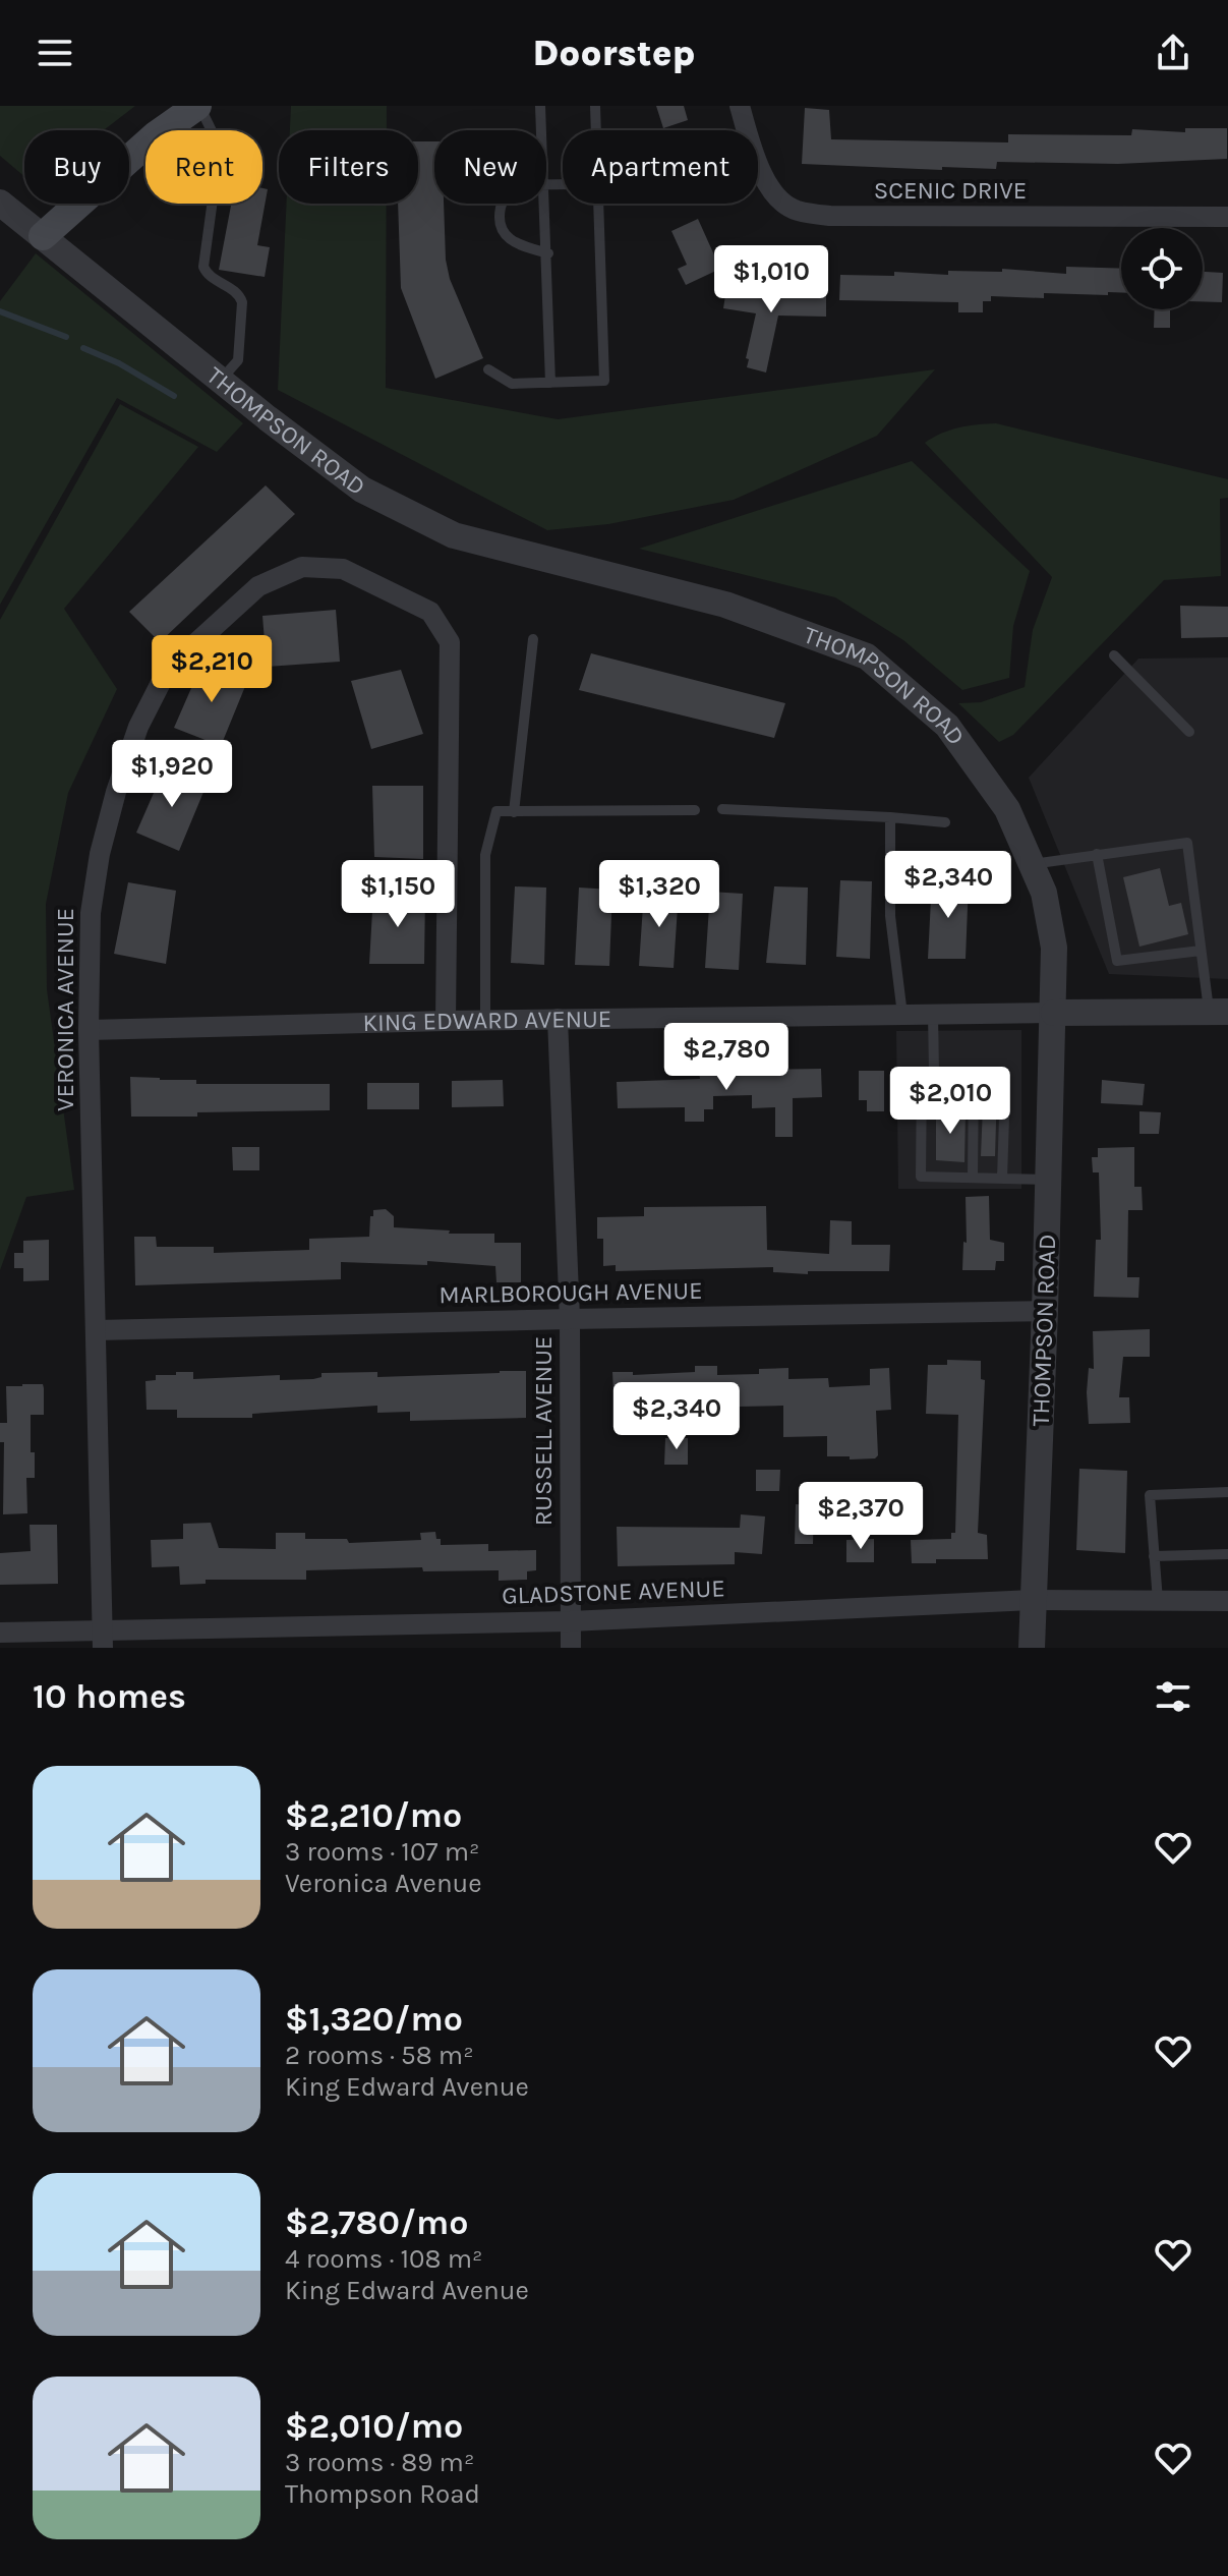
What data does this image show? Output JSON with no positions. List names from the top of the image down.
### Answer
{
  "streets": {
    "street": [
      "SCENIC DRIVE",
      "THOMPSON ROAD",
      "VERONICA AVENUE",
      "KING EDWARD AVENUE",
      "MARLBOROUGH AVENUE",
      "RUSSELL AVENUE",
      "GLADSTONE AVENUE"
    ]
  },
  "crossings": [
    ["THOMPSON ROAD", "KING EDWARD AVENUE"],
    ["THOMPSON ROAD", "MARLBOROUGH AVENUE"],
    ["THOMPSON ROAD", "GLADSTONE AVENUE"],
    ["VERONICA AVENUE", "KING EDWARD AVENUE"],
    ["VERONICA AVENUE", "MARLBOROUGH AVENUE"],
    ["VERONICA AVENUE", "GLADSTONE AVENUE"],
    ["KING EDWARD AVENUE", "RUSSELL AVENUE"],
    ["MARLBOROUGH AVENUE", "RUSSELL AVENUE"],
    ["RUSSELL AVENUE", "GLADSTONE AVENUE"]
  ],
  "page": {
    "header": "Doorstep",
    "chip": [
      "Buy",
      "Rent",
      "Filters",
      "New",
      "Apartment"
    ],
    "price": [
      "$1,010",
      "$2,210",
      "$1,920",
      "$2,340",
      "$1,150",
      "$1,320",
      "$2,780",
      "$2,010",
      "$2,340",
      "$2,370"
    ],
    "heading": "10 homes",
    "list": [
      {
        "name": "$2,210/mo",
        "note": "3 rooms · 107 m² · Veronica Avenue"
      },
      {
        "name": "$1,320/mo",
        "note": "2 rooms · 58 m² · King Edward Avenue"
      },
      {
        "name": "$2,780/mo",
        "note": "4 rooms · 108 m² · King Edward Avenue"
      },
      {
        "name": "$2,010/mo",
        "note": "3 rooms · 89 m² · Thompson Road"
      }
    ]
  }
}
